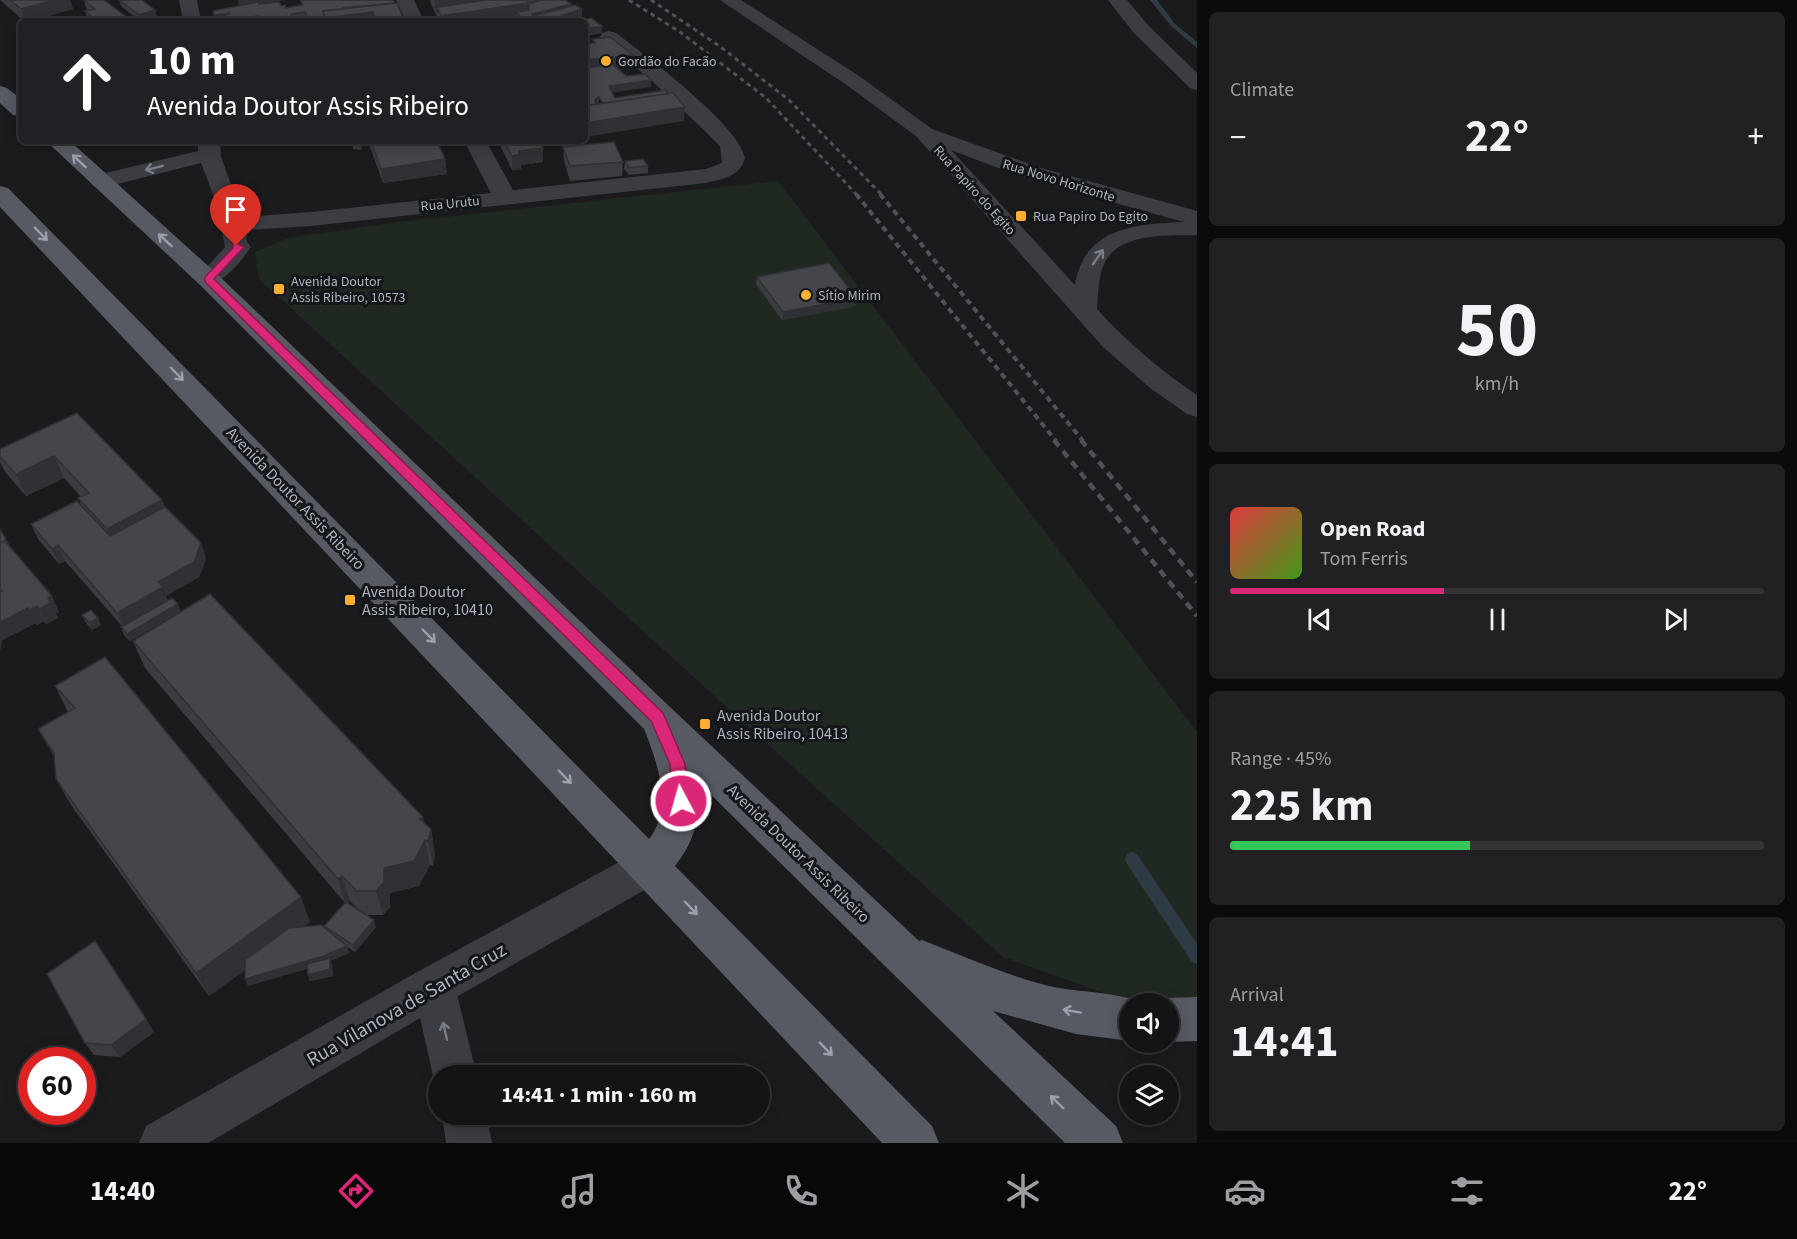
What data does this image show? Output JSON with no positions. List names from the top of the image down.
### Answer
{
  "streets": {
    "main road": ["Avenida Doutor Assis Ribeiro"],
    "street": [
      "Rua Novo Horizonte",
      "Rua Papiro do Egito",
      "Rua Urutu",
      "Rua Vilanova de Santa Cruz"
    ]
  },
  "crossings": [
    ["Rua Novo Horizonte", "Rua Papiro do Egito"],
    ["Avenida Doutor Assis Ribeiro", "Rua Vilanova de Santa Cruz"]
  ],
  "places": {
    "other": ["Gordão do Facão", "Sítio Mirim"],
    "transit": [
      "Rua Papiro Do Egito",
      "Avenida Doutor Assis Ribeiro, 10573",
      "Avenida Doutor Assis Ribeiro, 10410",
      "Avenida Doutor Assis Ribeiro, 10413"
    ]
  },
  "page": {
    "tile": [
      "Climate",
      ["50", "km/h"],
      ["Range · 45%", "225 km"],
      ["Arrival", "14:41"]
    ],
    "turn": ["10 m", "Avenida Doutor Assis Ribeiro"],
    "heat": ["−", "22°", "+"],
    "song": ["Open Road", "Tom Ferris"],
    "limit": "60",
    "trip": "14:41 · 1 min · 160 m",
    "tabs": ["14:40", "22°"]
  }
}
